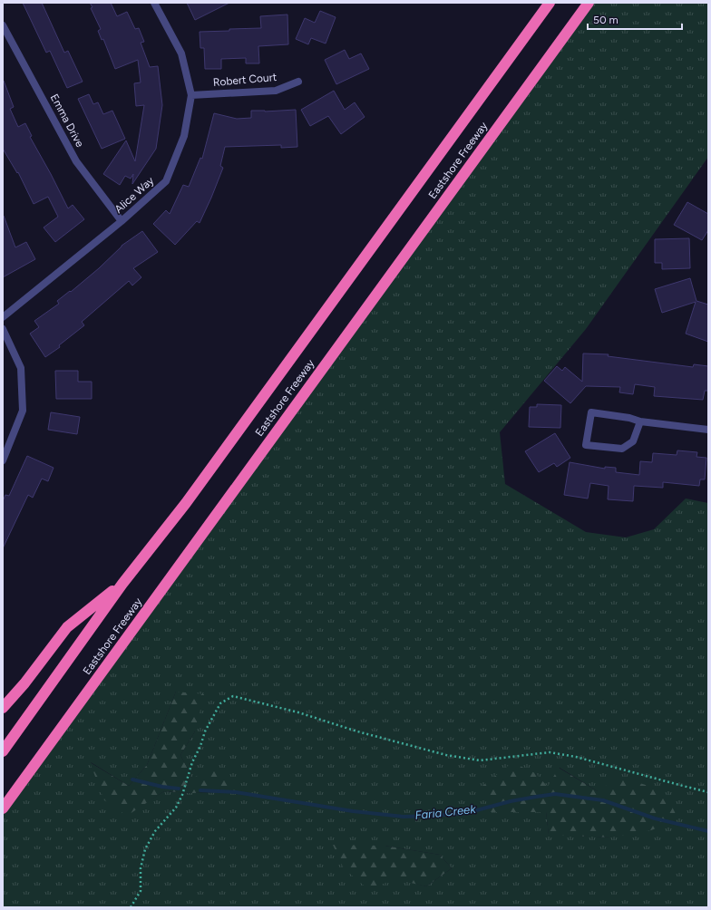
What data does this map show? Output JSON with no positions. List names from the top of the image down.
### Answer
{
  "streets": {
    "highway": ["Eastshore Freeway"],
    "street": ["Robert Court", "Emma Drive", "Alice Way"]
  },
  "crossings": [
    ["Robert Court", "Alice Way"],
    ["Emma Drive", "Alice Way"]
  ],
  "water": ["Faria Creek"],
  "scale_bar": "50 m"
}
